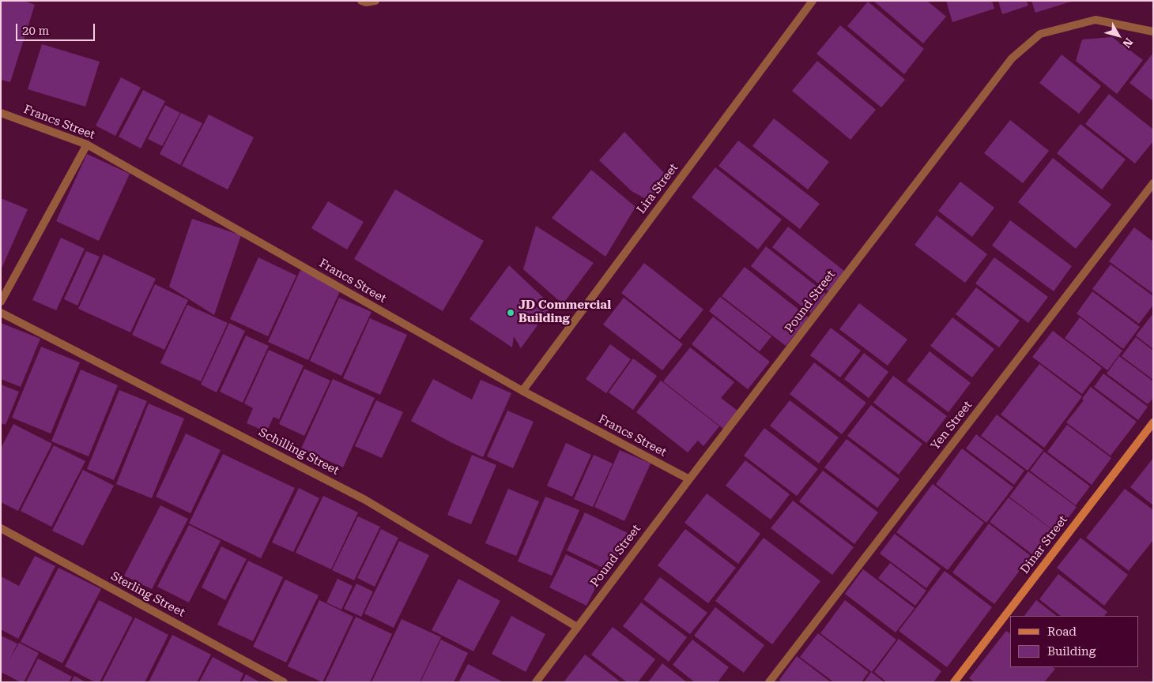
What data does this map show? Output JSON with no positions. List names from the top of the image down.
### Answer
{
  "streets": {
    "street": [
      "Francs Street",
      "Lira Street",
      "Pound Street",
      "Yen Street",
      "Schilling Street",
      "Dinar Street",
      "Sterling Street"
    ]
  },
  "crossings": [
    ["Francs Street", "Lira Street"],
    ["Francs Street", "Pound Street"],
    ["Pound Street", "Schilling Street"]
  ],
  "places": ["JD Commercial Building"],
  "legend": ["Road", "Building"],
  "scale_bar": "20 m",
  "north": "bottom right"
}
